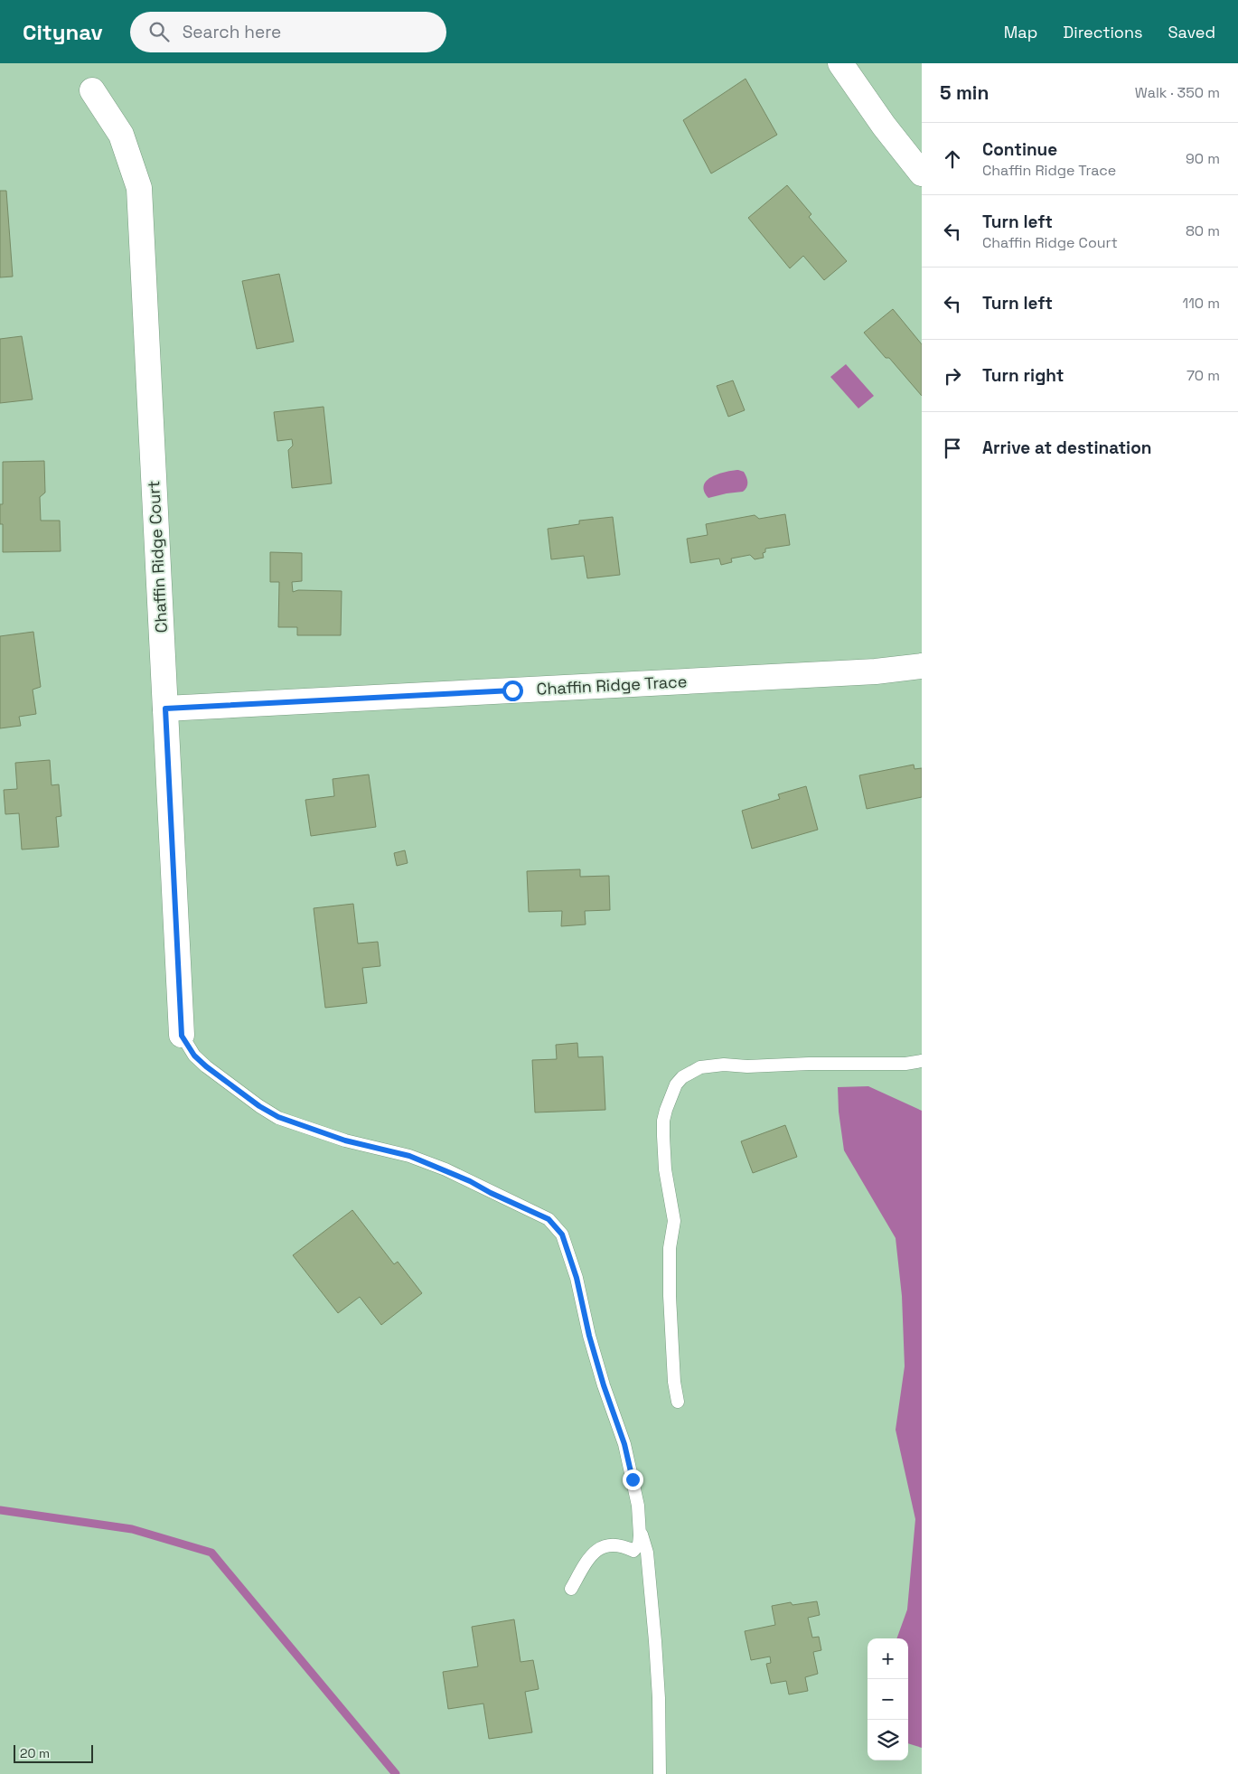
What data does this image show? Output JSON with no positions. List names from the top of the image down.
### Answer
{
  "streets": {
    "street": ["Chaffin Ridge Court", "Chaffin Ridge Trace"]
  },
  "crossings": [
    ["Chaffin Ridge Court", "Chaffin Ridge Trace"]
  ],
  "scale_bar": "20 m",
  "page": {
    "header": "Citynav",
    "search": "Search here",
    "nav": ["Map", "Directions", "Saved"],
    "heading": ["5 min", "Walk · 350 m"],
    "list": [
      ["Continue", "Chaffin Ridge Trace", "90 m"],
      ["Turn left", "Chaffin Ridge Court", "80 m"],
      ["Turn left", "110 m"],
      ["Turn right", "70 m"],
      "Arrive at destination"
    ],
    "map_buttons": ["+", "−"],
    "scale": "20 m"
  }
}
